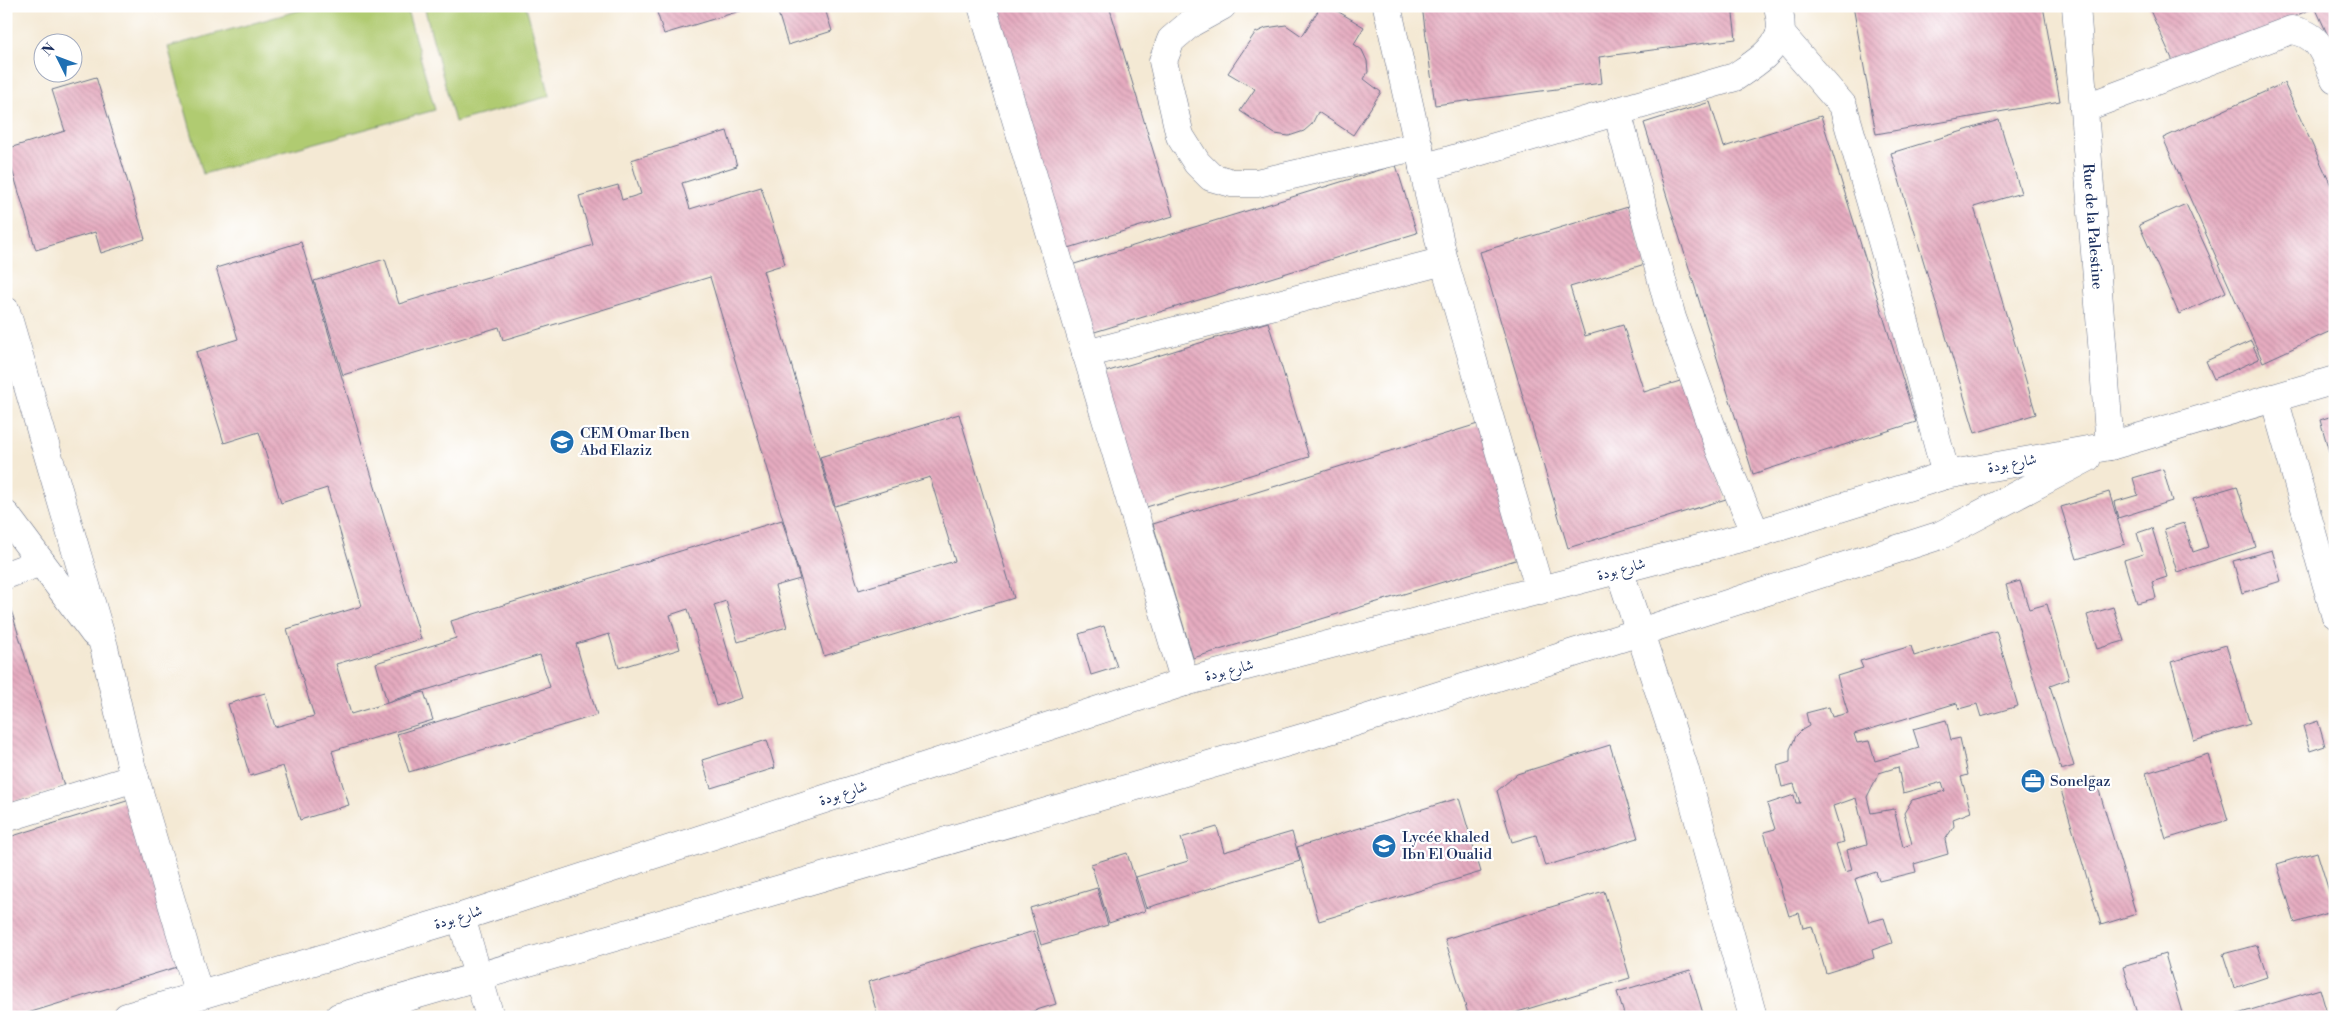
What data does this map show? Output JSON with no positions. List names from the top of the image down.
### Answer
{
  "streets": {
    "street": ["Rue de la Palestine", "شارع بودة"]
  },
  "crossings": [
    ["Rue de la Palestine", "شارع بودة"]
  ],
  "places": {
    "school or university": ["CEM Omar Iben Abd Elaziz", "Lycée khaled Ibn El Oualid"],
    "office": ["Sonelgaz"]
  },
  "north": "top left"
}
